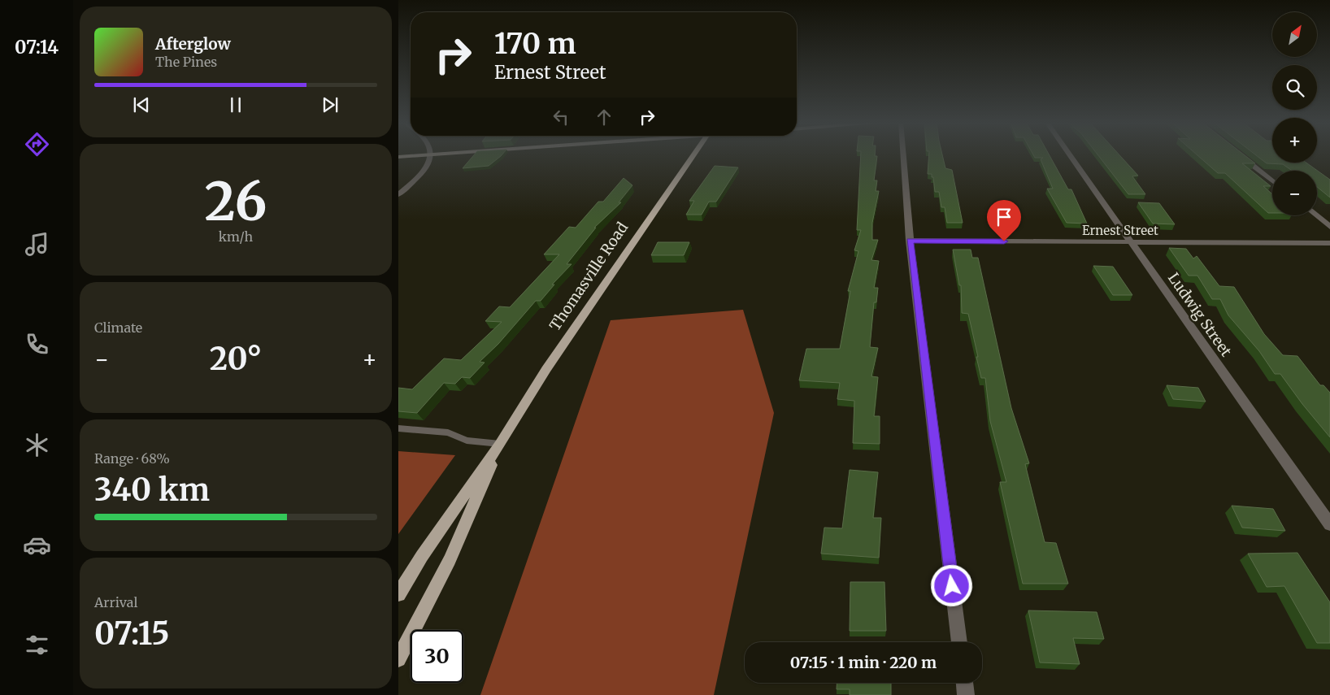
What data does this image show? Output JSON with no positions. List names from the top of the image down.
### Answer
{
  "streets": {
    "main road": ["Thomasville Road"],
    "street": ["Ernest Street", "Ludwig Street"]
  },
  "crossings": [
    ["Ernest Street", "Ludwig Street"]
  ],
  "north": "top right",
  "page": {
    "tabs": "07:14",
    "map_buttons": ["+", "−"],
    "turn": ["170 m", "Ernest Street"],
    "song": ["Afterglow", "The Pines"],
    "tile": [
      ["26", "km/h"],
      "Climate",
      ["Range · 68%", "340 km"],
      ["Arrival", "07:15"]
    ],
    "heat": ["−", "20°", "+"],
    "limit": "30",
    "trip": "07:15 · 1 min · 220 m"
  }
}
